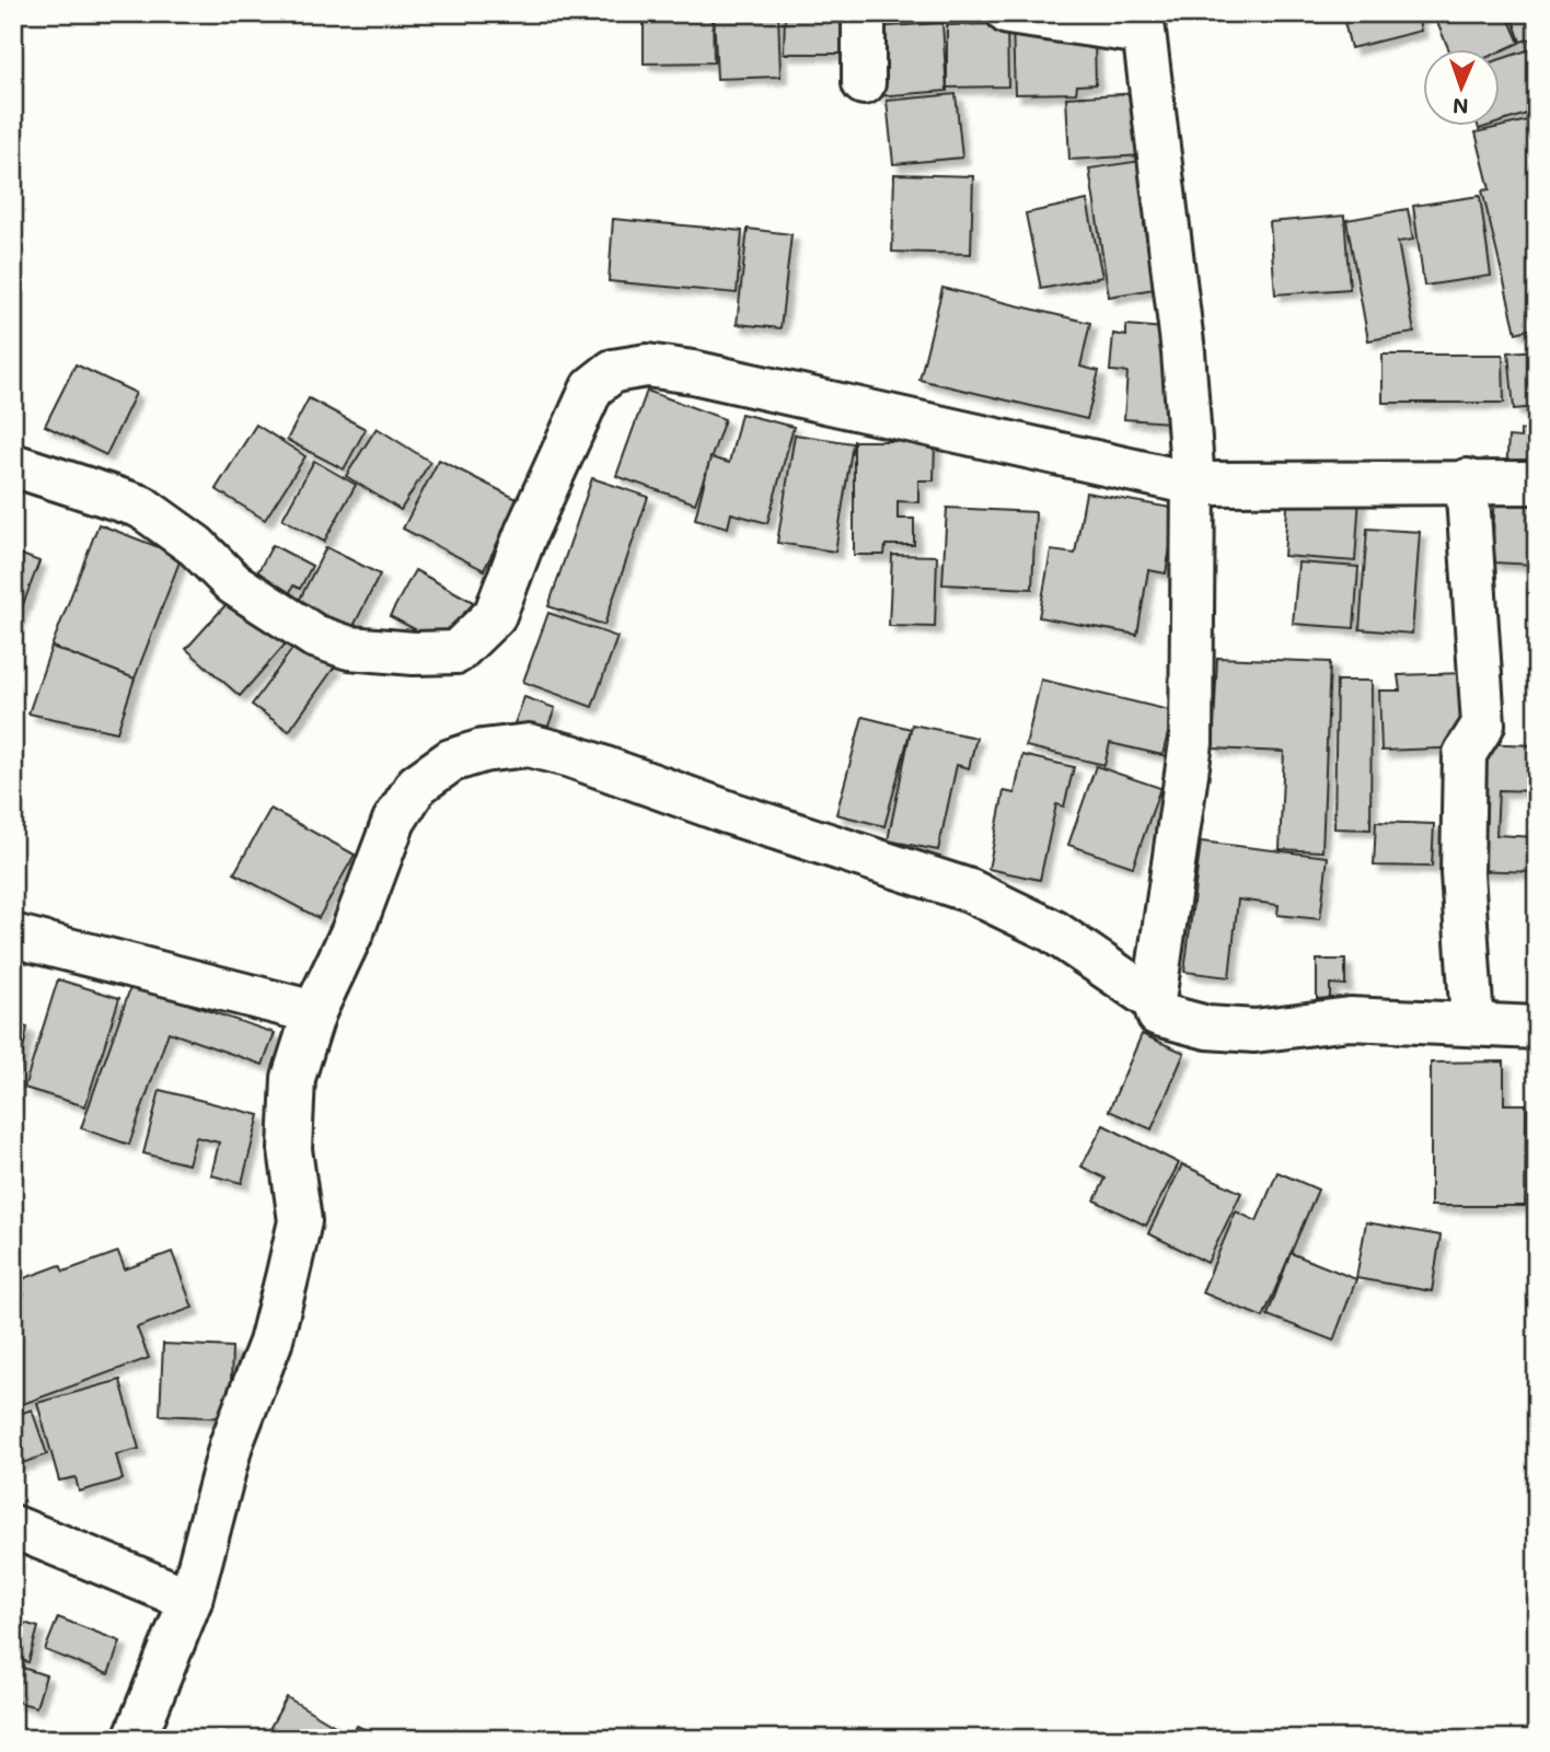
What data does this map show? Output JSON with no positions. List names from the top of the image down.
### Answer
{
  "north": "bottom"
}
